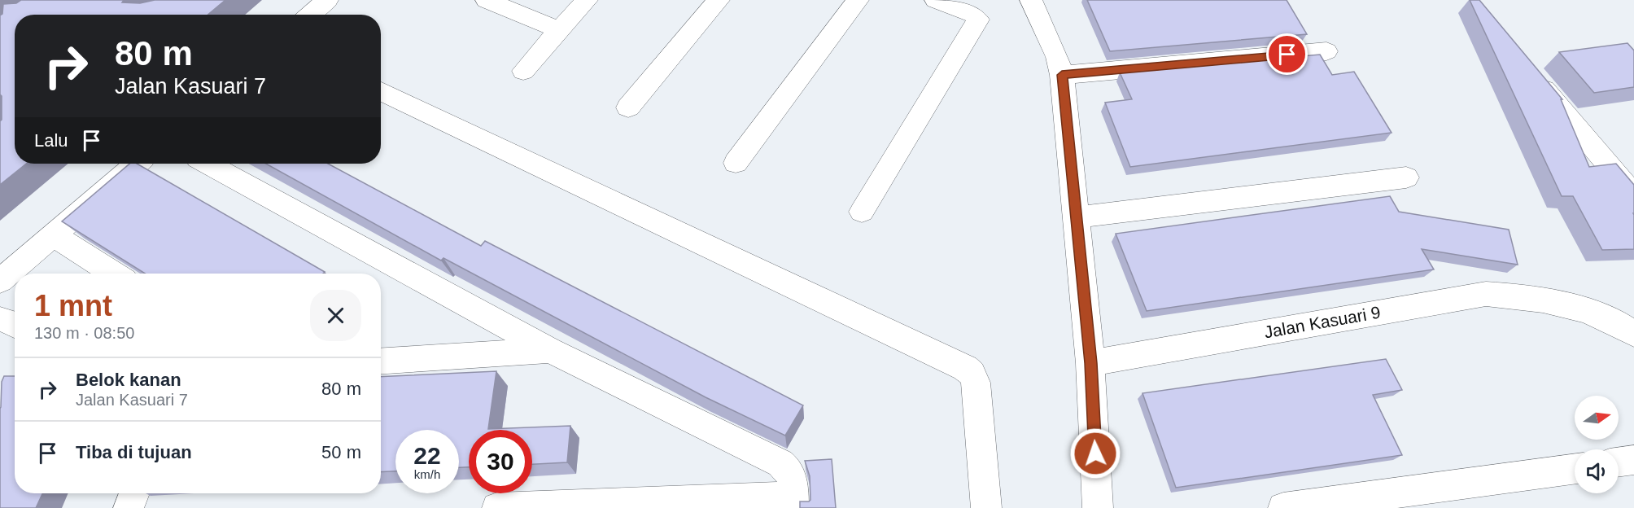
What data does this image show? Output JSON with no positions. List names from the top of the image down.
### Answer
{
  "streets": {
    "street": ["Jalan Kasuari 9"]
  },
  "north": "right",
  "page": {
    "turn": ["80 m", "Jalan Kasuari 7"],
    "then": "Lalu",
    "heading": ["1 mnt", "130 m · 08:50"],
    "list": [
      {
        "name": "Belok kanan",
        "note": "Jalan Kasuari 7",
        "value": "80 m"
      },
      {
        "name": "Tiba di tujuan",
        "value": "50 m"
      }
    ],
    "speed": "22 km/h",
    "limit": "30"
  }
}
